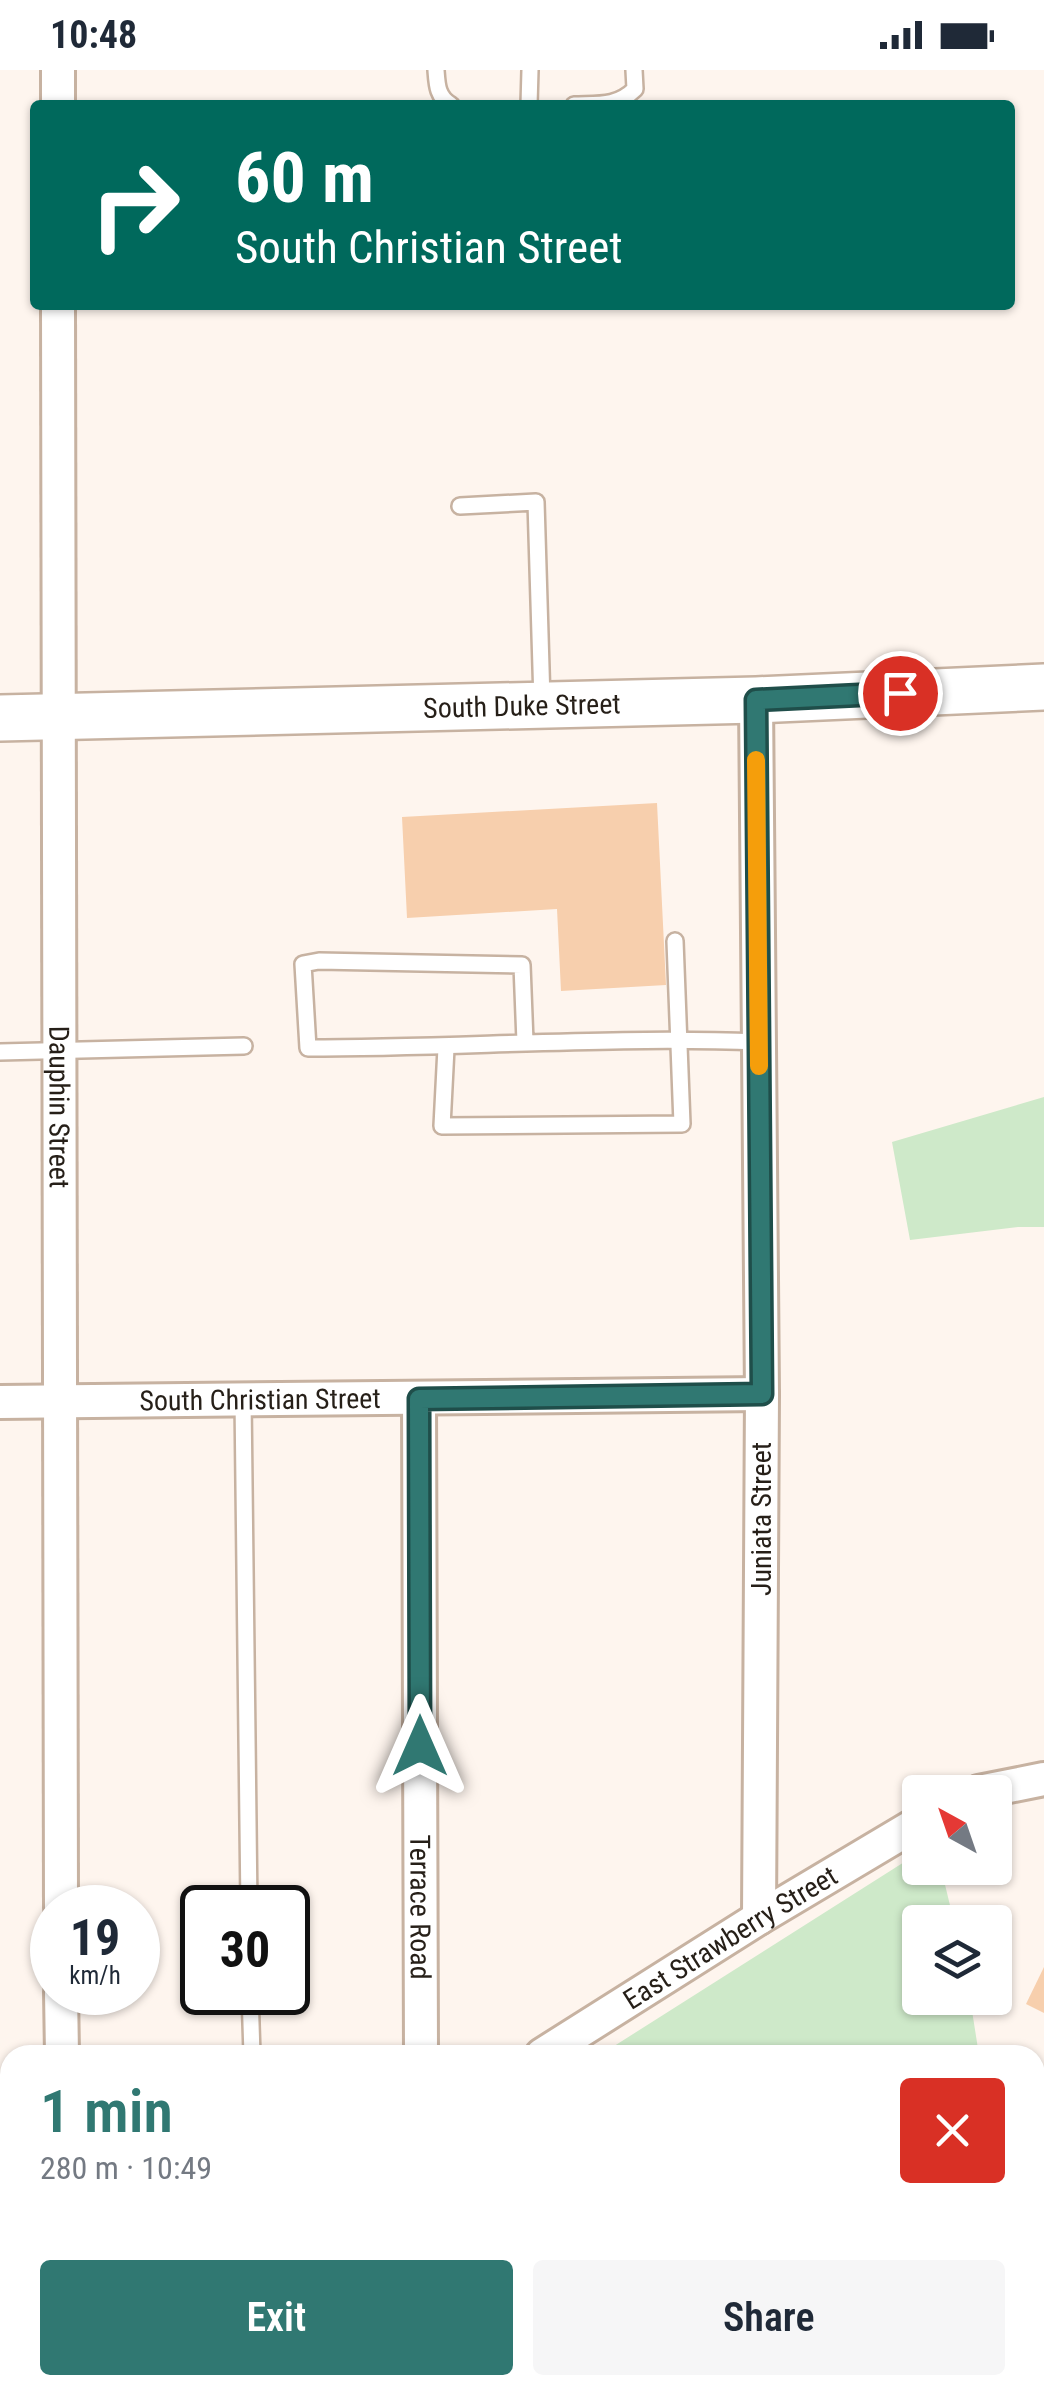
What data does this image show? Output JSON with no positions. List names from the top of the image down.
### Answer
{
  "streets": {
    "main road": ["South Duke Street"],
    "street": [
      "Dauphin Street",
      "South Christian Street",
      "Juniata Street",
      "Terrace Road",
      "East Strawberry Street"
    ]
  },
  "crossings": [
    ["South Duke Street", "Dauphin Street"],
    ["South Duke Street", "Juniata Street"],
    ["Dauphin Street", "South Christian Street"],
    ["South Christian Street", "Juniata Street"],
    ["South Christian Street", "Terrace Road"],
    ["Juniata Street", "East Strawberry Street"]
  ],
  "north": "top left",
  "page": {
    "status": "10:48",
    "turn": ["60 m", "South Christian Street"],
    "speed": "19 km/h",
    "limit": "30",
    "heading": ["1 min", "280 m · 10:49"],
    "buttons": ["Exit", "Share"]
  }
}
